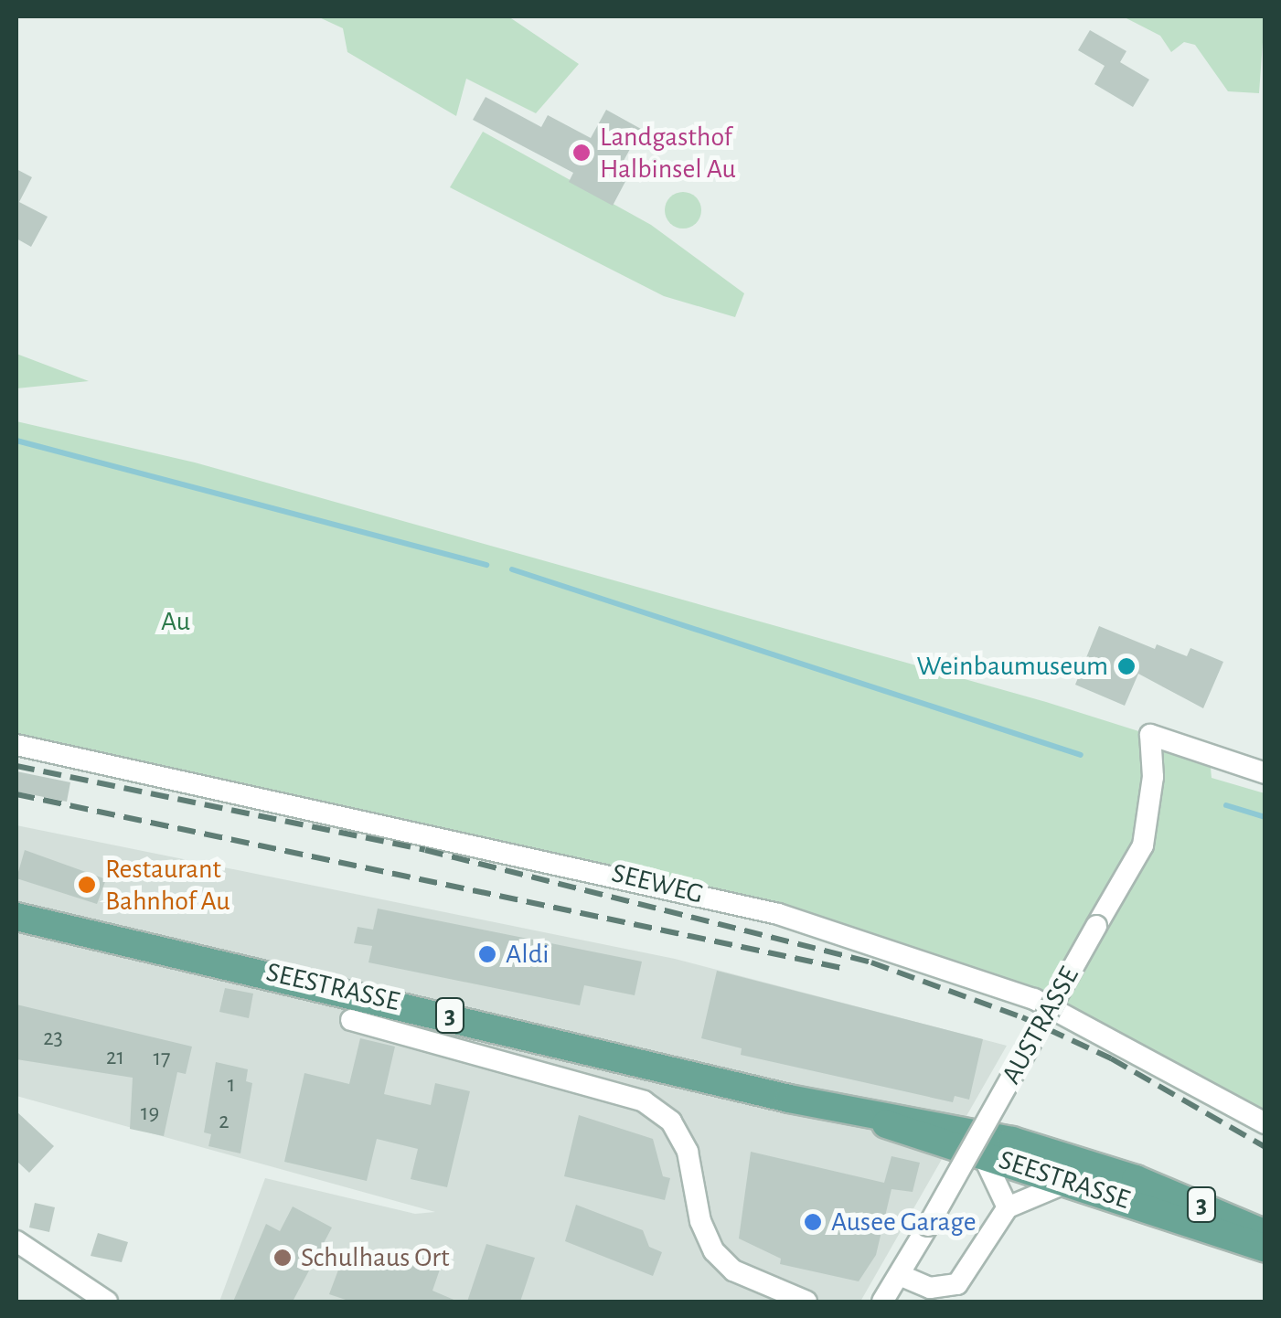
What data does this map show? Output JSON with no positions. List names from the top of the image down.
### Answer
{
  "streets": {
    "main road": ["SEESTRASSE", "3"],
    "street": ["SEEWEG", "AUSTRASSE"]
  },
  "parks": ["Au"],
  "places": [
    "Landgasthof Halbinsel Au",
    "Weinbaumuseum",
    "Restaurant Bahnhof Au",
    "Aldi",
    "Ausee Garage",
    "Schulhaus Ort"
  ],
  "house_numbers": [
    "23",
    "21",
    "17",
    "1",
    "19",
    "2"
  ]
}
